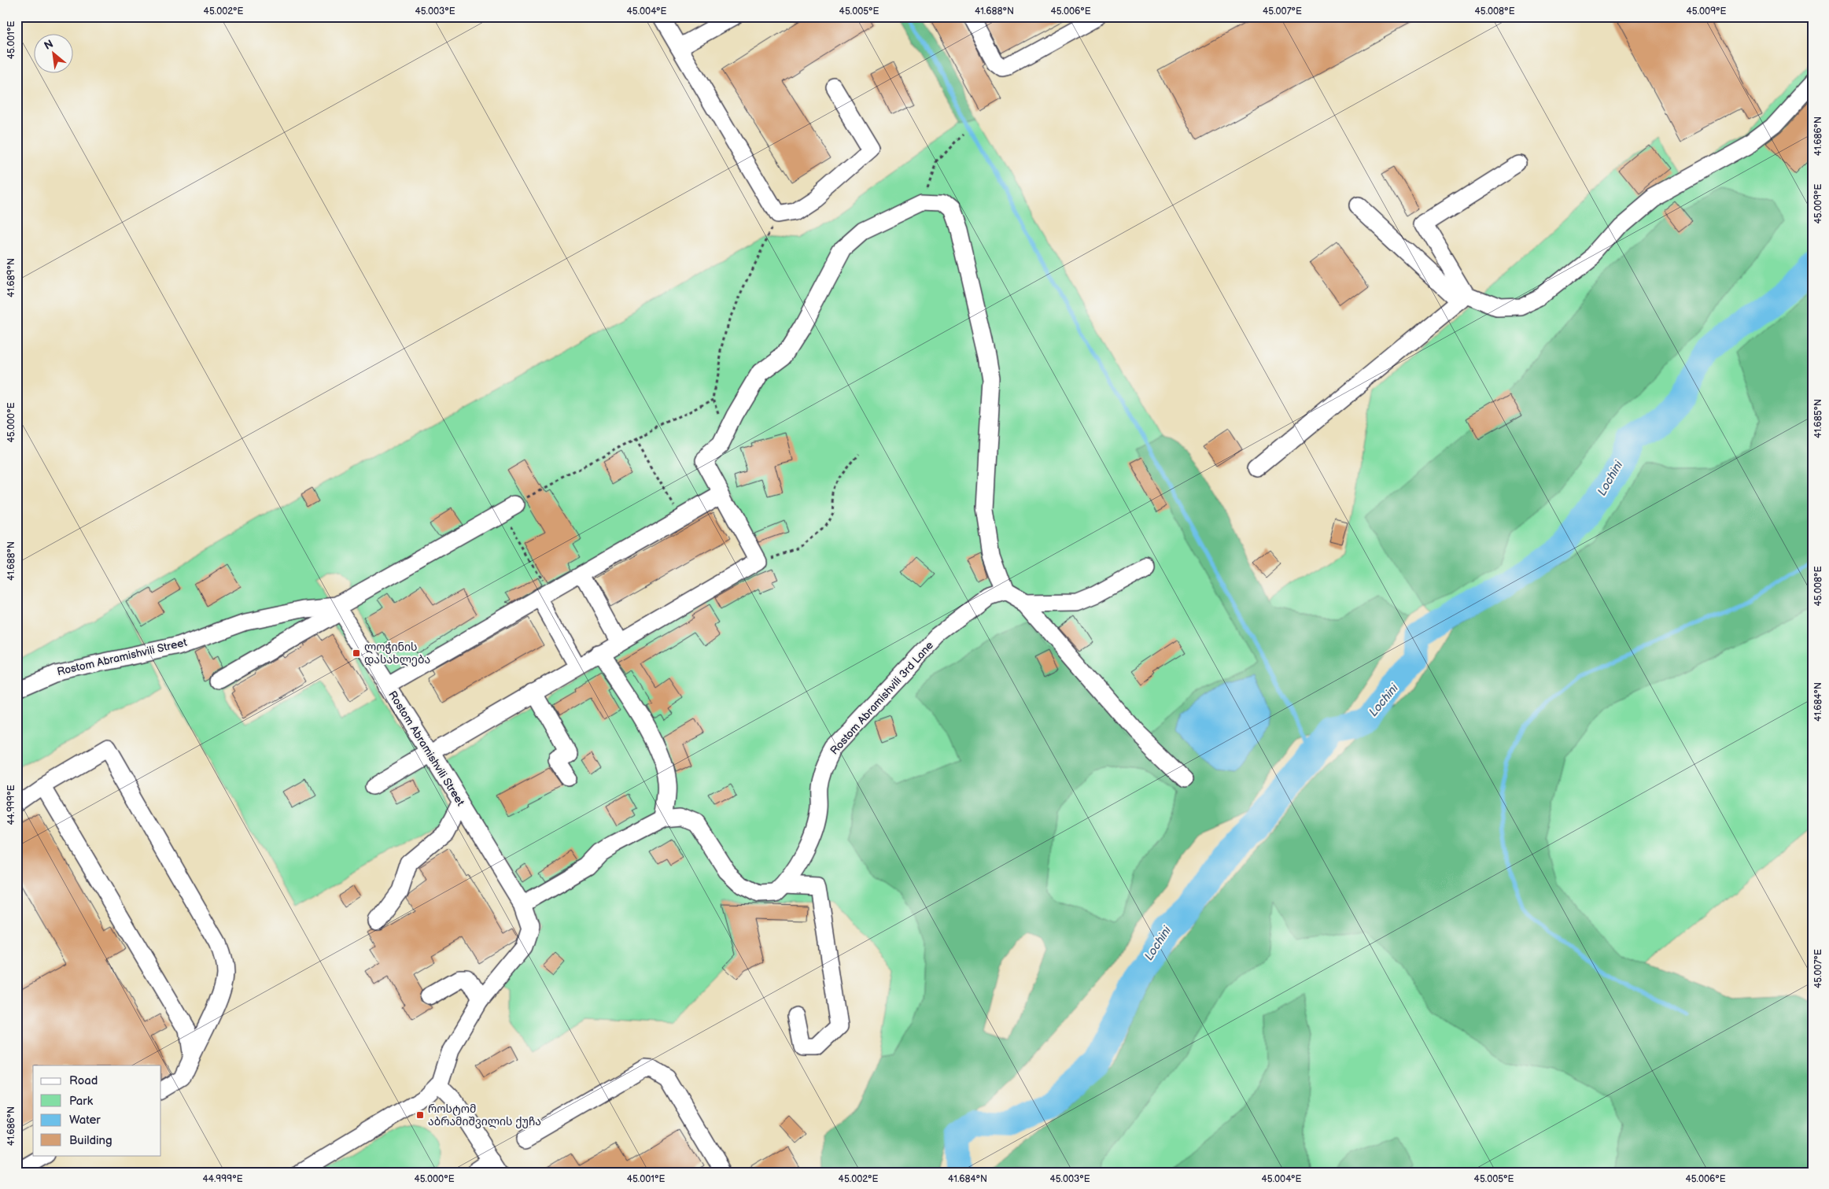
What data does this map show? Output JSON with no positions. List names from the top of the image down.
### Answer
{
  "streets": {
    "street": ["Rostom Abramishvili Street", "Rostom Abramishvili 3rd Lane"]
  },
  "water": ["Lochini"],
  "places": {
    "transit": ["ლოჭინის დასახლება", "როსტომ აბრამიშვილის ქუჩა"]
  },
  "legend": [
    "Road",
    "Park",
    "Water",
    "Building"
  ],
  "north": "top left",
  "coordinates": [
    "45.002°E",
    "45.003°E",
    "45.004°E",
    "45.005°E",
    "41.688°N",
    "45.006°E",
    "45.007°E",
    "45.008°E",
    "45.009°E",
    "45.001°E",
    "41.686°N",
    "41.689°N",
    "41.685°N",
    "45.000°E",
    "41.684°N",
    "44.999°E"
  ]
}
